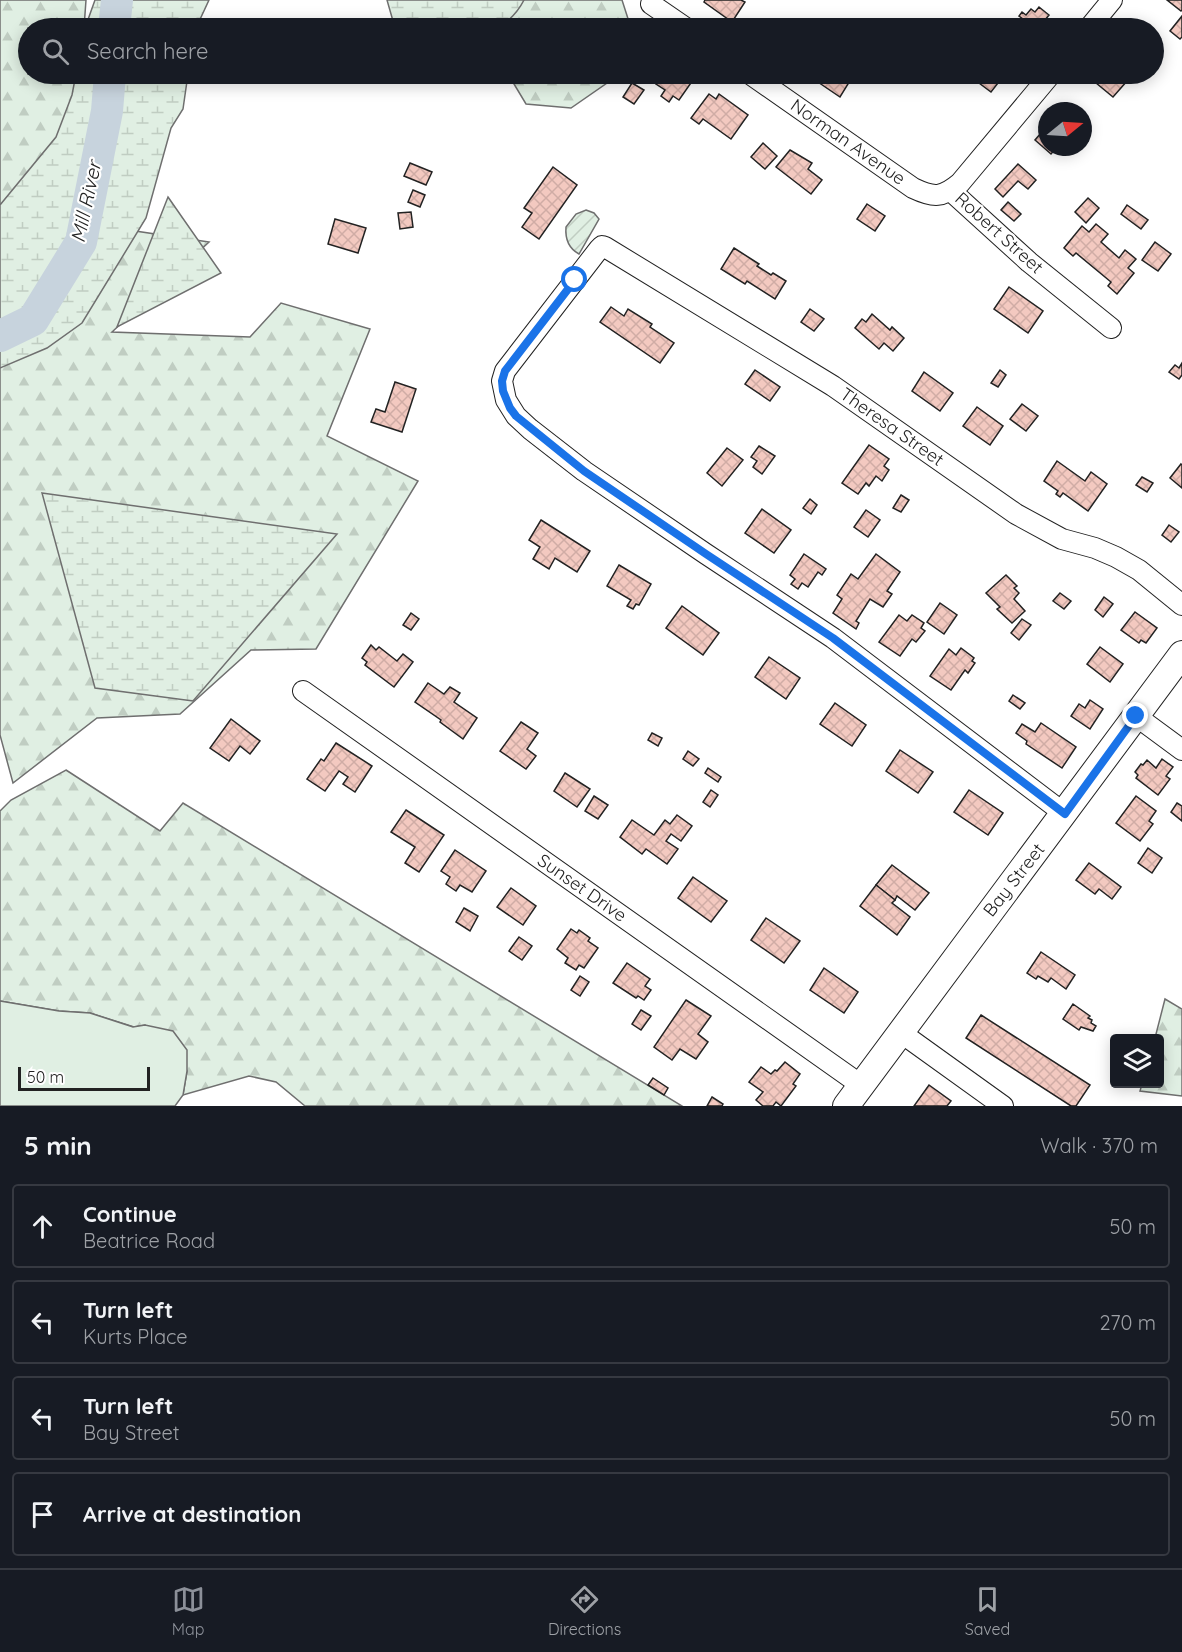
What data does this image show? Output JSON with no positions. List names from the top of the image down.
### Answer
{
  "streets": {
    "main road": ["Bay Street"],
    "street": [
      "Norman Avenue",
      "Robert Street",
      "Theresa Street",
      "Sunset Drive"
    ]
  },
  "crossings": [
    ["Norman Avenue", "Robert Street"],
    ["Theresa Street", "Bay Street"],
    ["Bay Street", "Sunset Drive"]
  ],
  "water": ["Mill River"],
  "scale_bar": "50 m",
  "north": "right",
  "page": {
    "search": "Search here",
    "scale": "50 m",
    "heading": ["5 min", "Walk · 370 m"],
    "list": [
      ["Continue", "Beatrice Road", "50 m"],
      ["Turn left", "Kurts Place", "270 m"],
      ["Turn left", "Bay Street", "50 m"],
      "Arrive at destination"
    ],
    "nav": ["Map", "Directions", "Saved"]
  }
}
